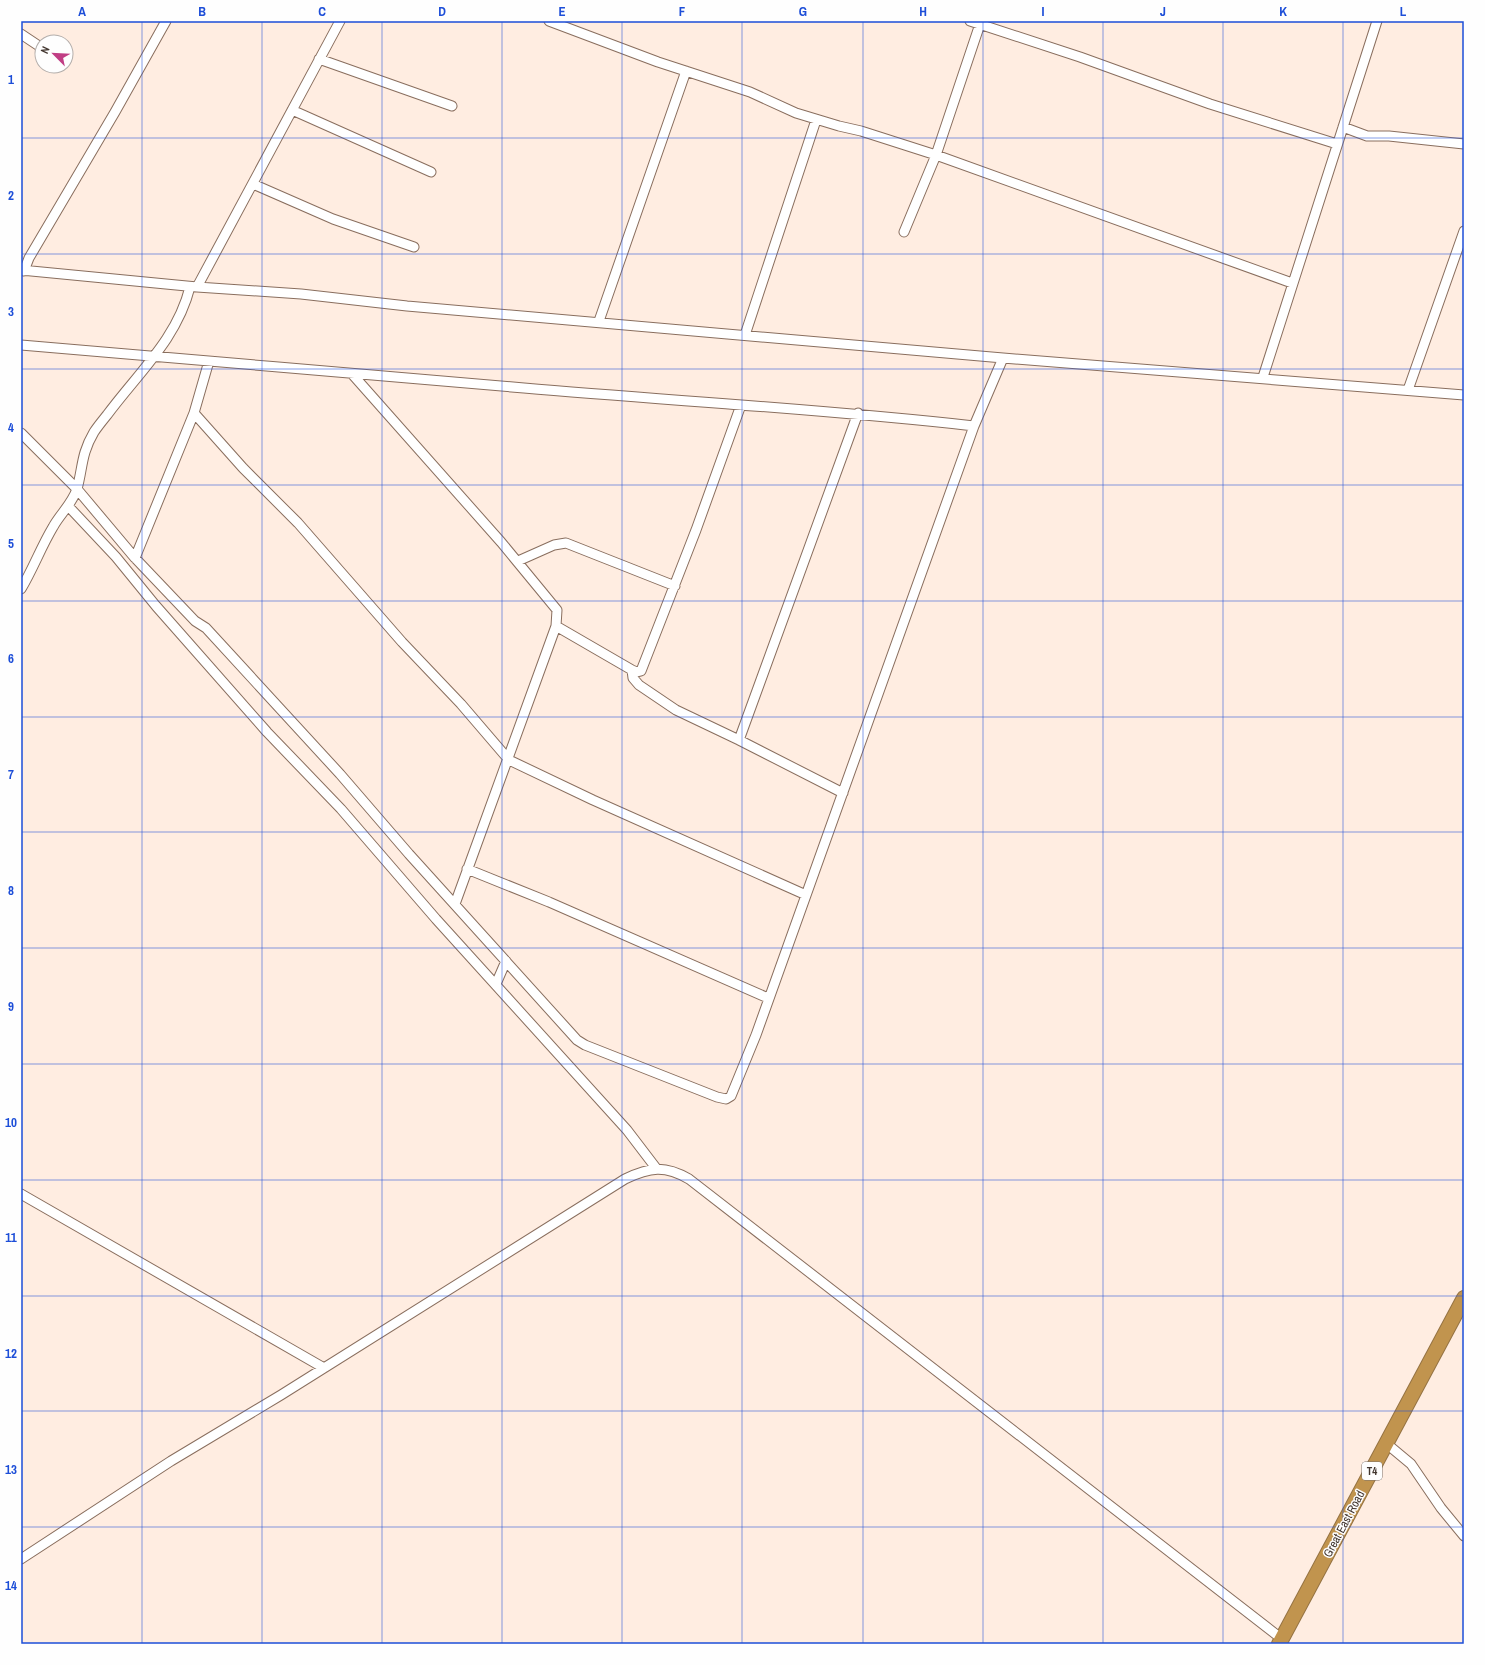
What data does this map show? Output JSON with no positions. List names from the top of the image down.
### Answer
{
  "streets": {
    "highway": ["T4", "Great East Road"]
  },
  "north": "top left",
  "grid": {
    "columns": [
      "A",
      "B",
      "C",
      "D",
      "E",
      "F",
      "G",
      "H",
      "I",
      "J",
      "K",
      "L"
    ],
    "rows": [
      "1",
      "2",
      "3",
      "4",
      "5",
      "6",
      "7",
      "8",
      "9",
      "10",
      "11",
      "12",
      "13",
      "14"
    ]
  }
}
